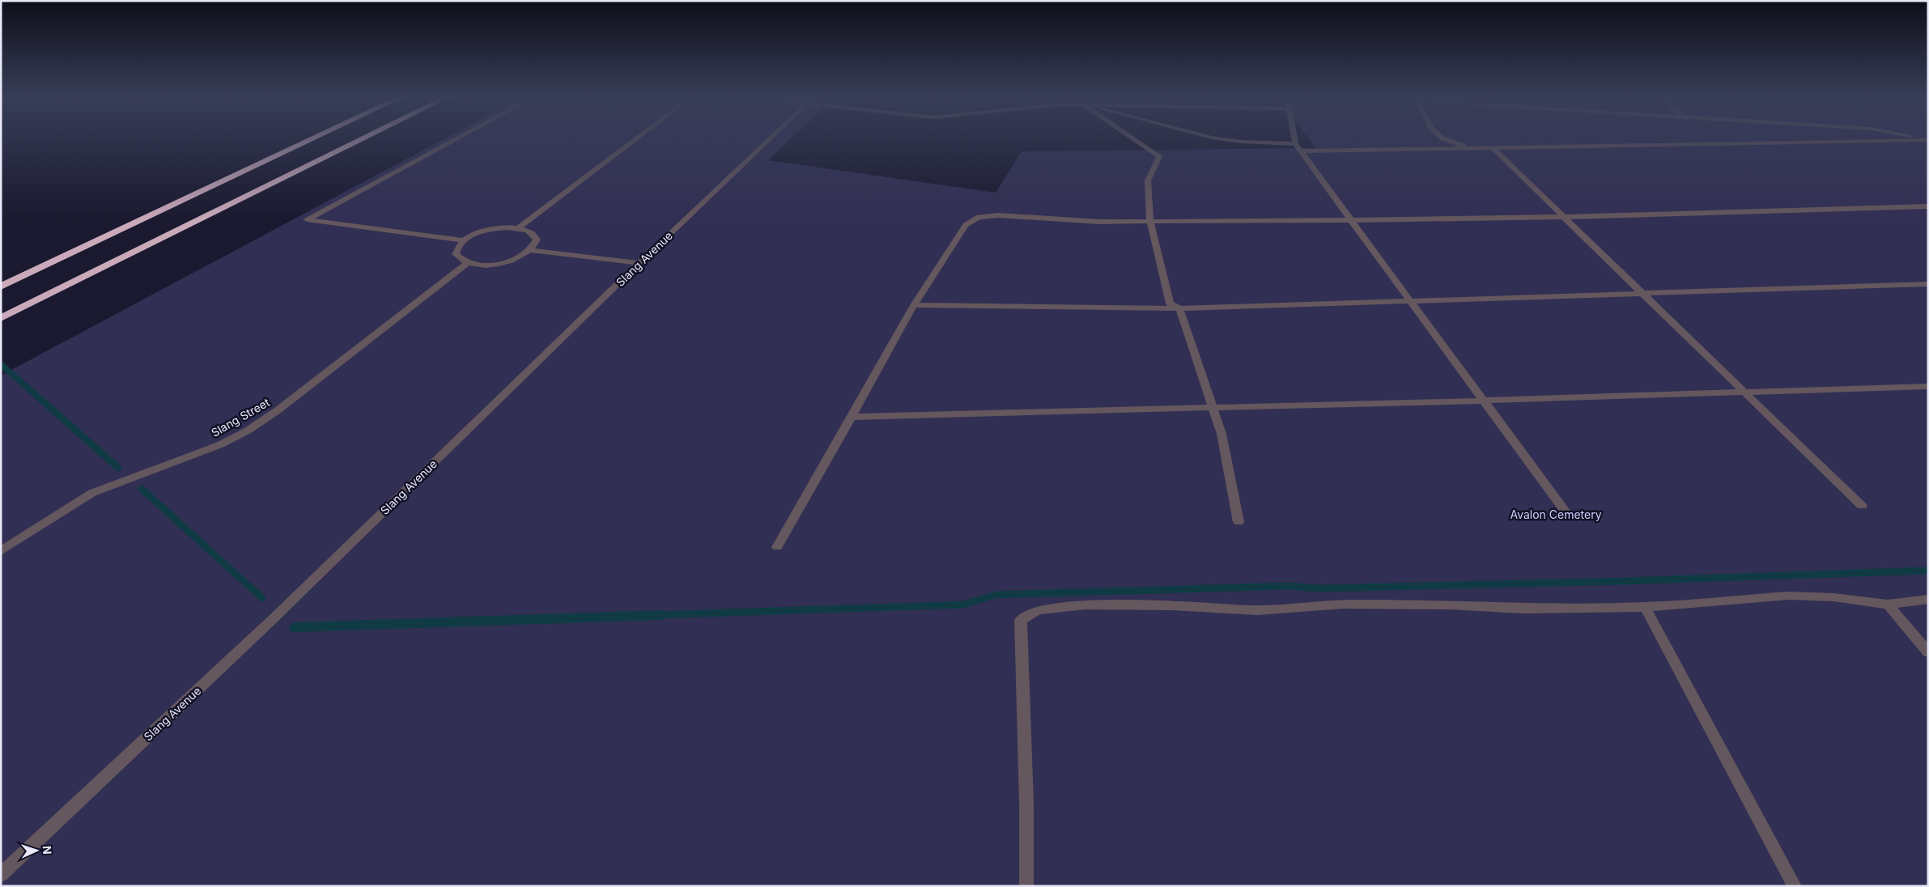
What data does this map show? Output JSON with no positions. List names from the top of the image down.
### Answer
{
  "streets": {
    "lane": ["Slang Avenue", "Slang Street"]
  },
  "parks": ["Avalon Cemetery"],
  "north": "right"
}
